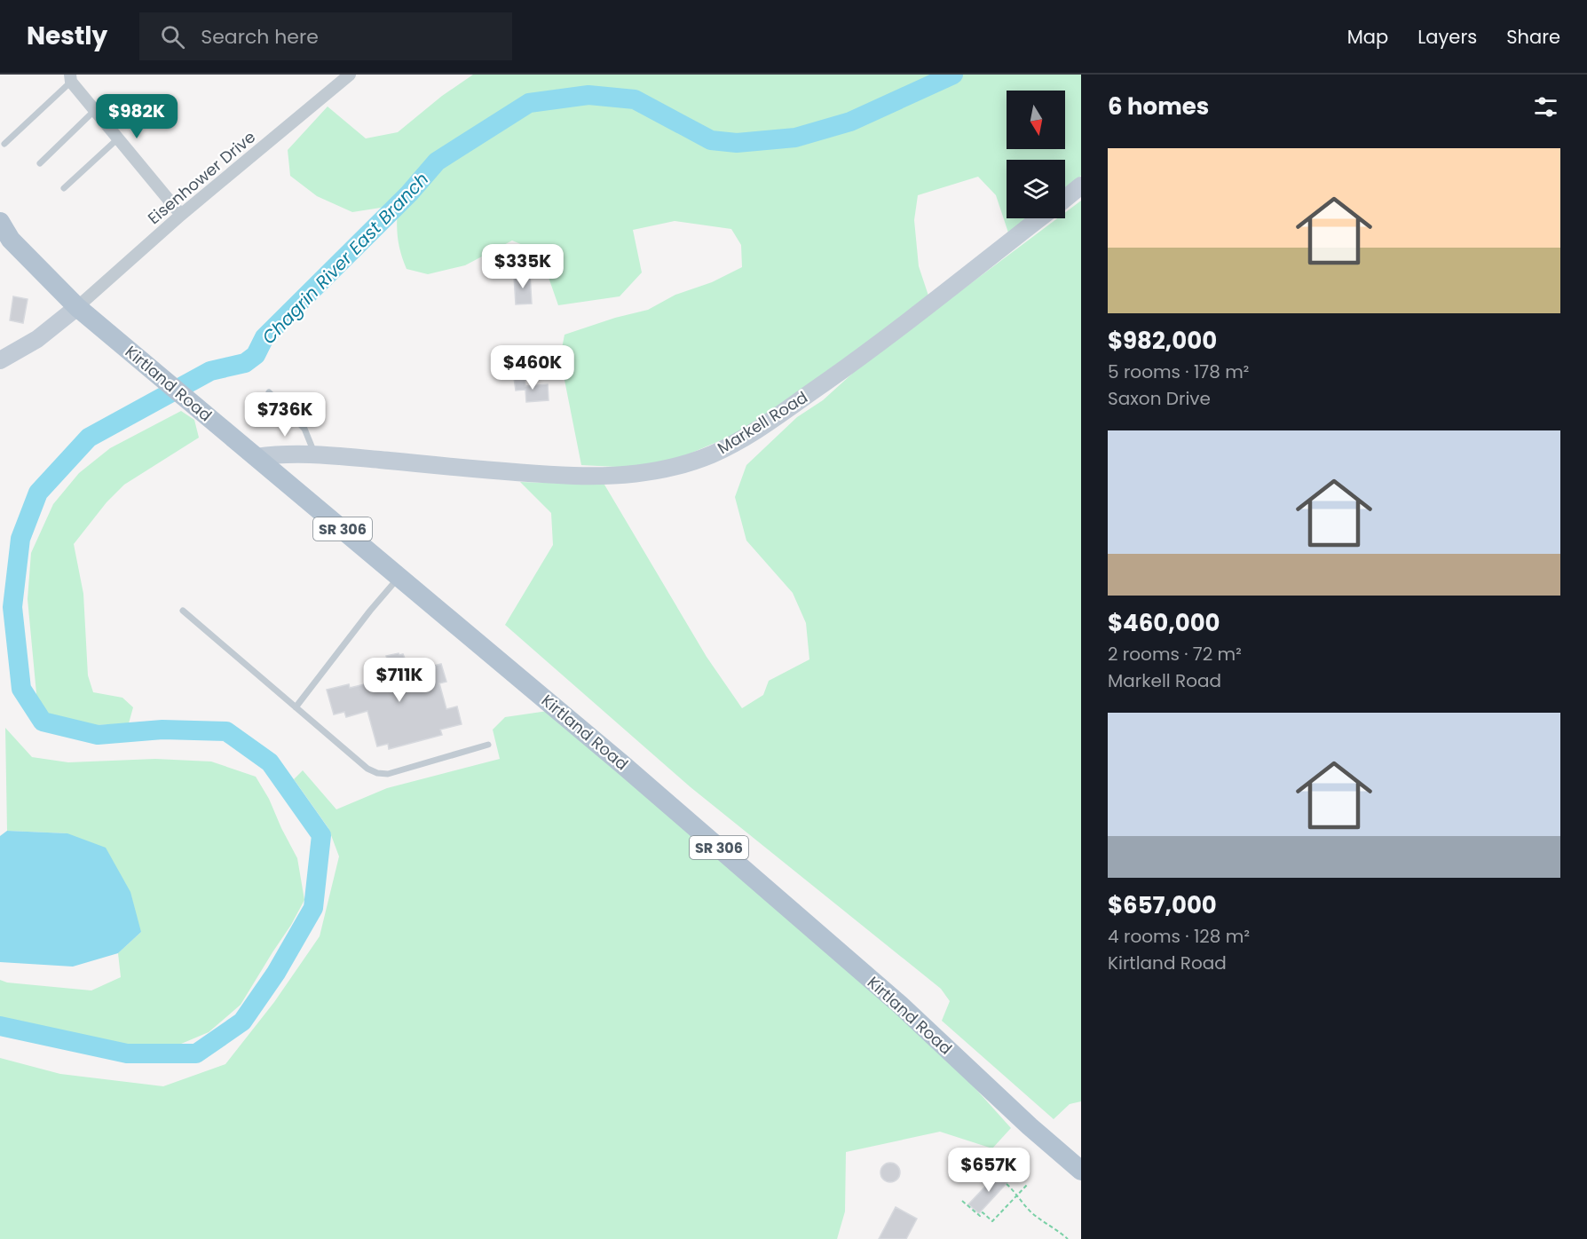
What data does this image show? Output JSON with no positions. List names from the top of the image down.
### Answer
{
  "streets": {
    "main road": ["Kirtland Road", "SR 306"],
    "street": ["Eisenhower Drive", "Markell Road"]
  },
  "crossings": [
    ["Eisenhower Drive", "Kirtland Road"],
    ["Kirtland Road", "Markell Road"]
  ],
  "water": ["Chagrin River East Branch"],
  "north": "bottom",
  "page": {
    "header": "Nestly",
    "search": "Search here",
    "nav": ["Map", "Layers", "Share"],
    "heading": "6 homes",
    "price": [
      "$982K",
      "$335K",
      "$460K",
      "$736K",
      "$711K",
      "$657K"
    ],
    "list": [
      {
        "name": "$982,000",
        "note": "5 rooms · 178 m² · Saxon Drive"
      },
      {
        "name": "$460,000",
        "note": "2 rooms · 72 m² · Markell Road"
      },
      {
        "name": "$657,000",
        "note": "4 rooms · 128 m² · Kirtland Road"
      }
    ]
  }
}
